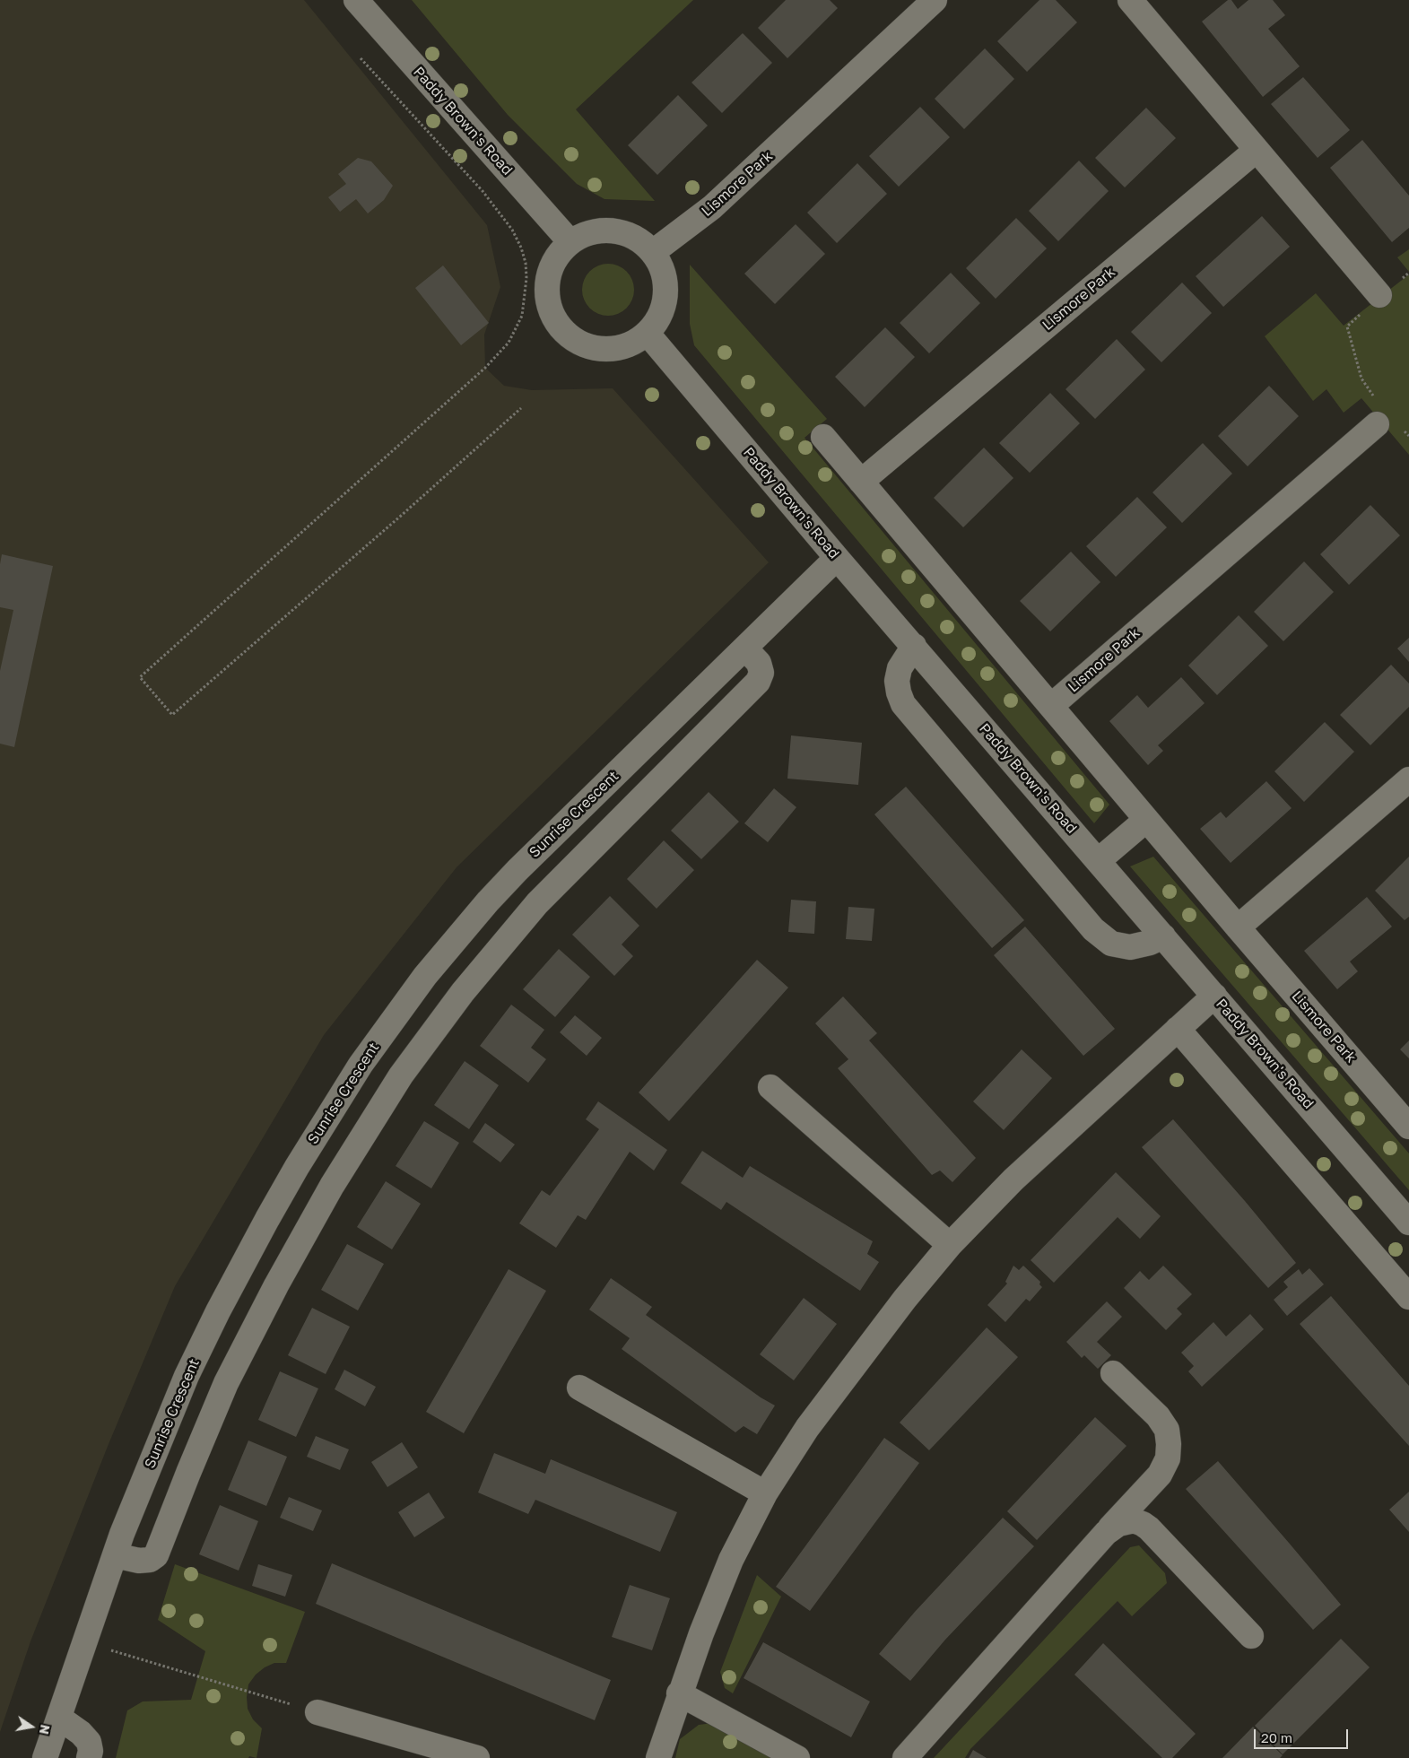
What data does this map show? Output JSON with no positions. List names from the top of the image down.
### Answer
{
  "streets": {
    "street": ["Paddy Brown's Road", "Lismore Park", "Sunrise Crescent"]
  },
  "crossings": [
    ["Paddy Brown's Road", "Lismore Park"],
    ["Paddy Brown's Road", "Sunrise Crescent"]
  ],
  "scale_bar": "20 m",
  "north": "right"
}
